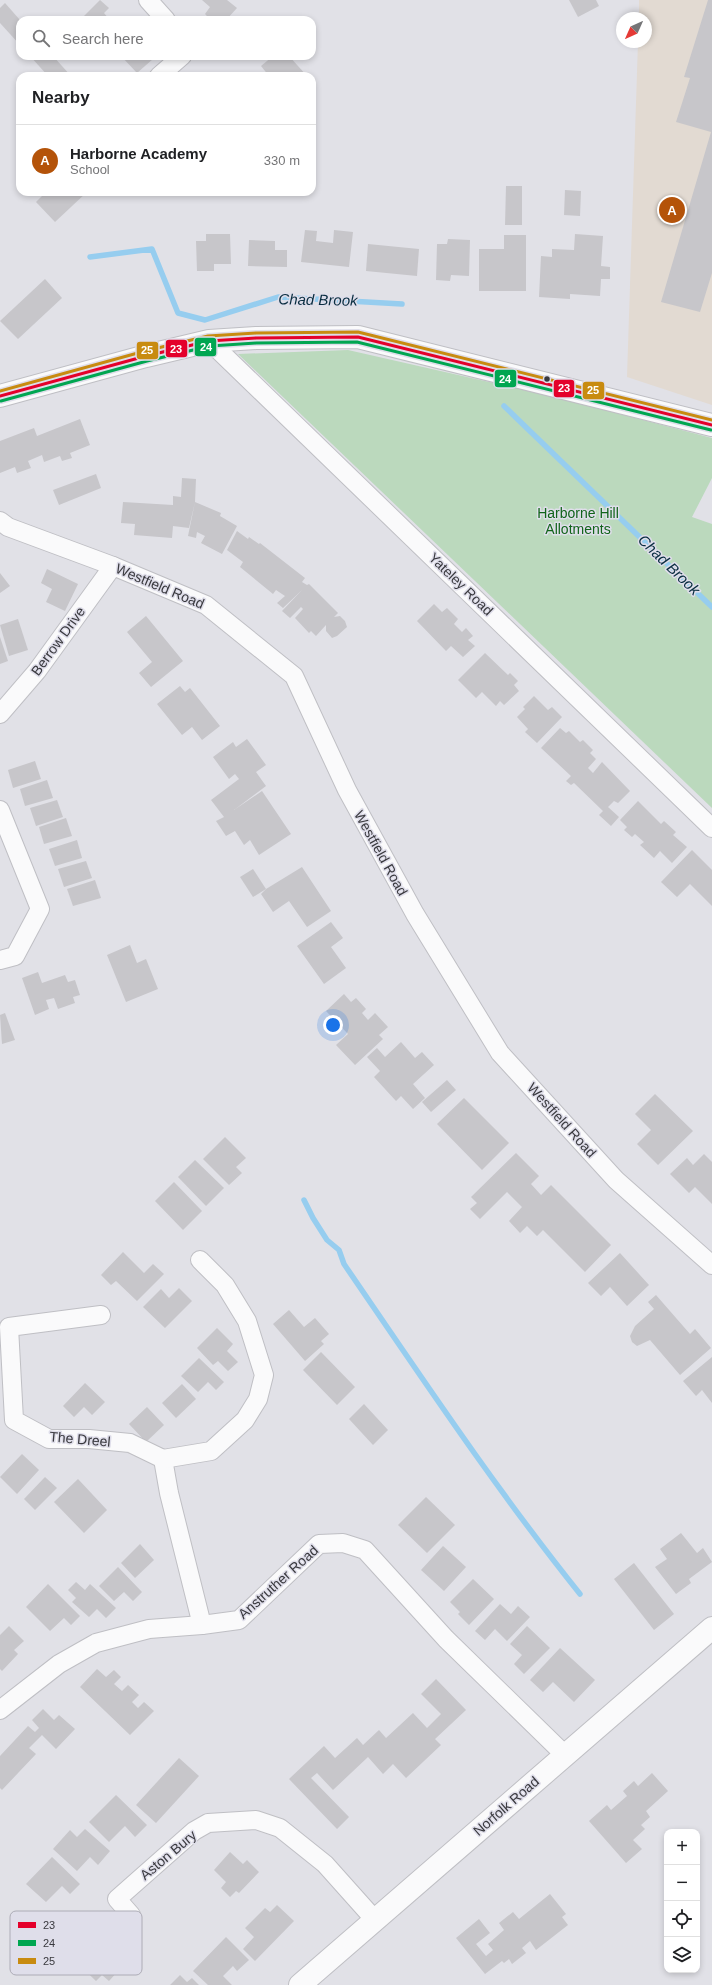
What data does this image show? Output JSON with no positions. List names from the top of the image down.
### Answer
{
  "streets": {
    "main road": ["Norfolk Road"],
    "street": [
      "Yateley Road",
      "Westfield Road",
      "Berrow Drive",
      "The Dreel",
      "Anstruther Road",
      "Aston Bury"
    ]
  },
  "crossings": [
    ["Westfield Road", "Berrow Drive"],
    ["Anstruther Road", "Norfolk Road"],
    ["Norfolk Road", "Aston Bury"]
  ],
  "water": ["Chad Brook"],
  "parks": ["Harborne Hill Allotments"],
  "lines": ["transit line 25", "transit line 23", "transit line 24"],
  "legend": ["23", "24", "25"],
  "north": "bottom left",
  "page": {
    "search": "Search here",
    "heading": "Nearby",
    "list": [
      {
        "mark": "A",
        "name": "Harborne Academy",
        "note": "School",
        "value": "330 m"
      }
    ],
    "pins": "A",
    "map_buttons": ["+", "−"]
  }
}
